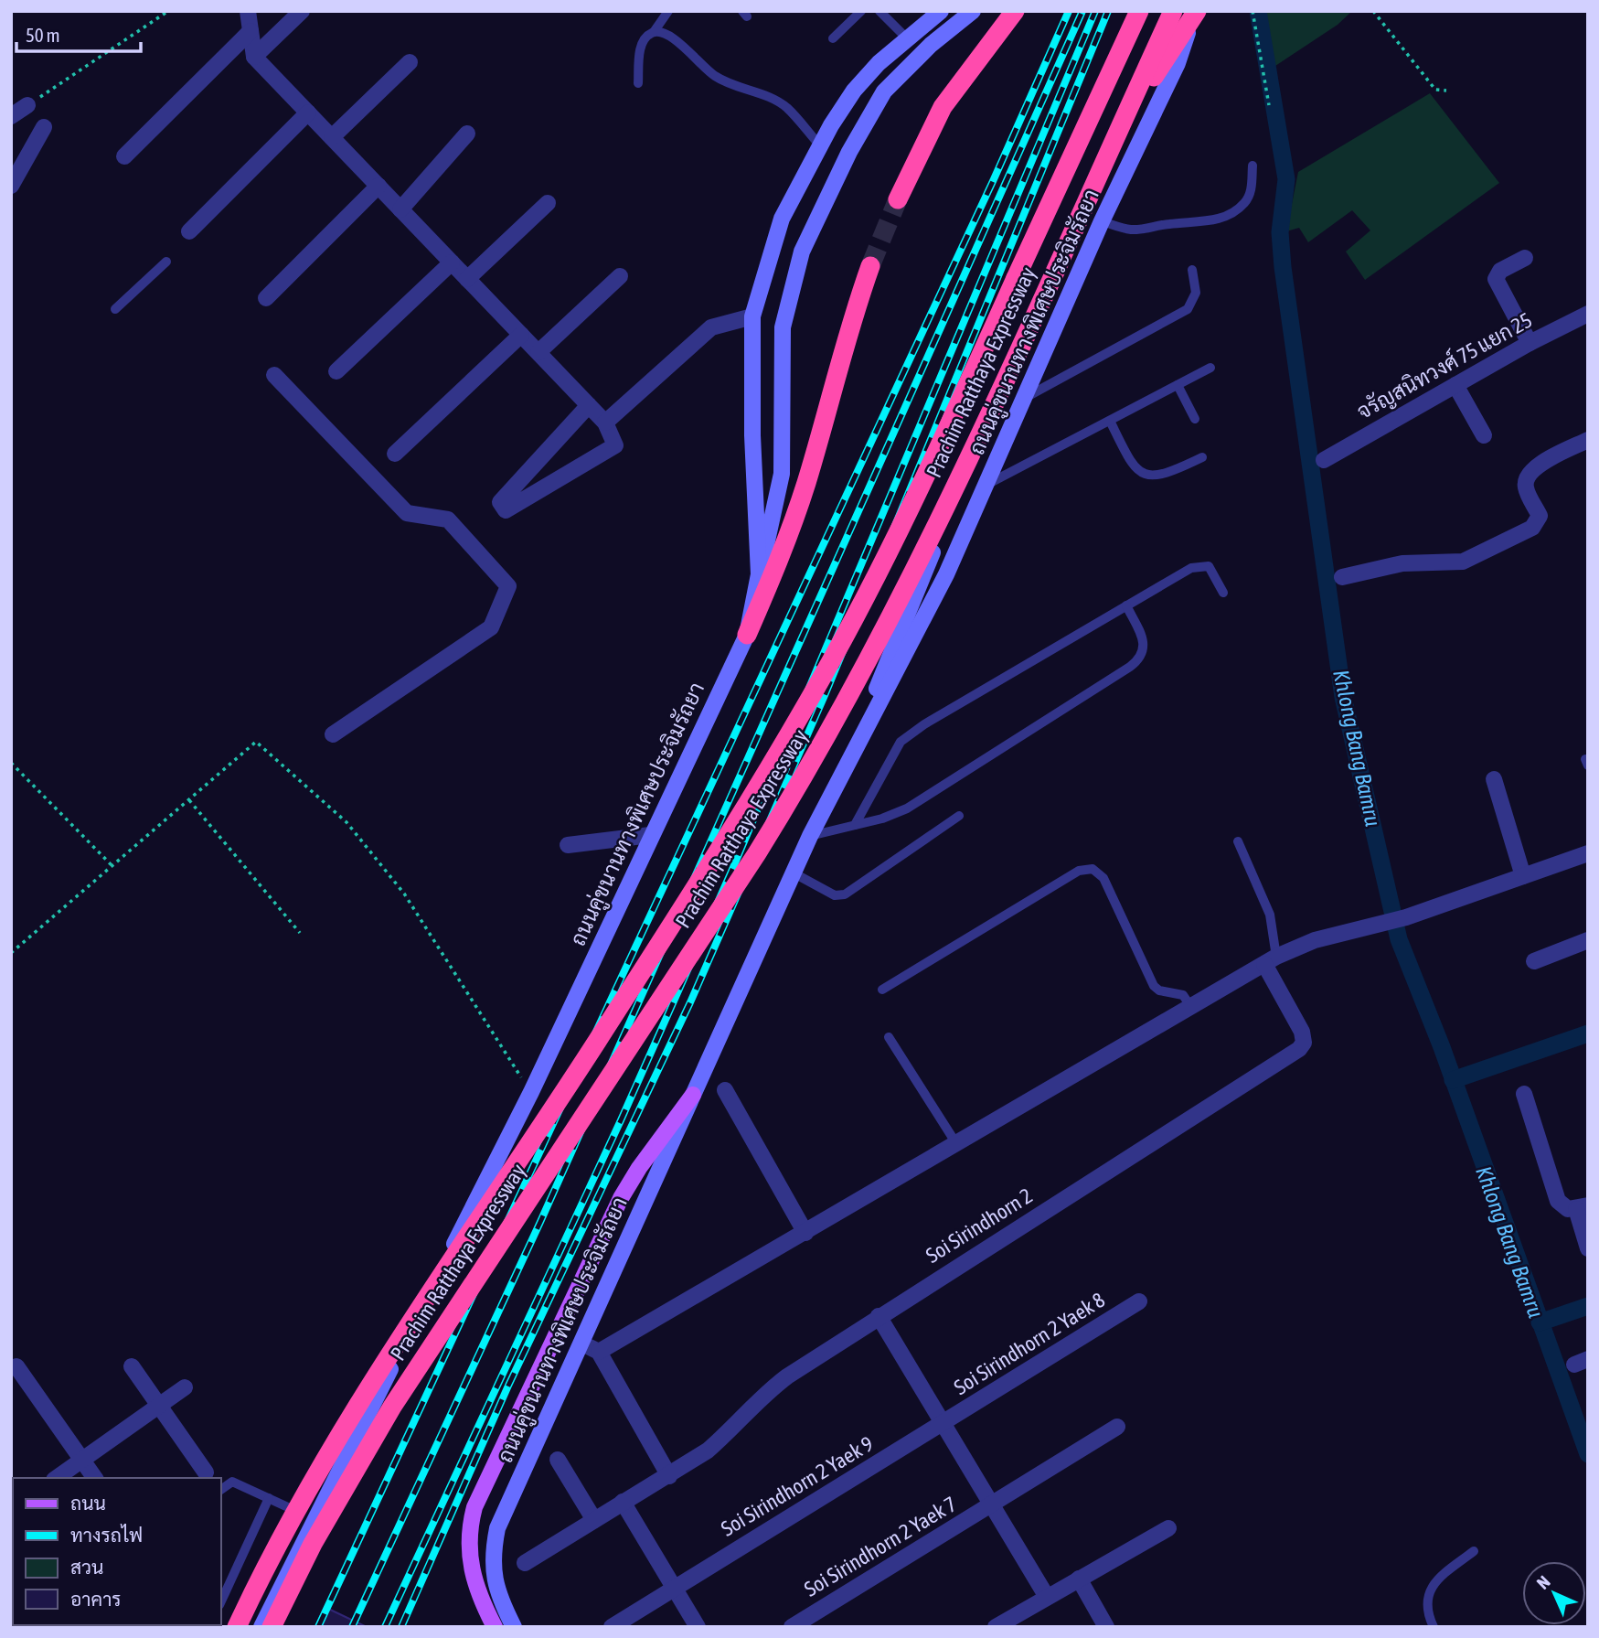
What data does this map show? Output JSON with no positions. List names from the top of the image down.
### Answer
{
  "streets": {
    "highway": ["Prachim Ratthaya Expressway"],
    "main road": ["ถนนคู่ขนานทางพิเศษประจิมรัถยา"],
    "street": [
      "จรัญสนิทวงศ์ 75 แยก 25",
      "Soi Sirindhorn 2",
      "Soi Sirindhorn 2 Yaek 8",
      "Soi Sirindhorn 2 Yaek 9",
      "Soi Sirindhorn 2 Yaek 7"
    ]
  },
  "crossings": [
    ["Soi Sirindhorn 2 Yaek 8", "Soi Sirindhorn 2 Yaek 9"]
  ],
  "water": ["Khlong Bang Bamru"],
  "legend": [
    "ถนน",
    "ทางรถไฟ",
    "สวน",
    "อาคาร"
  ],
  "scale_bar": "50 m",
  "north": "top left"
}
